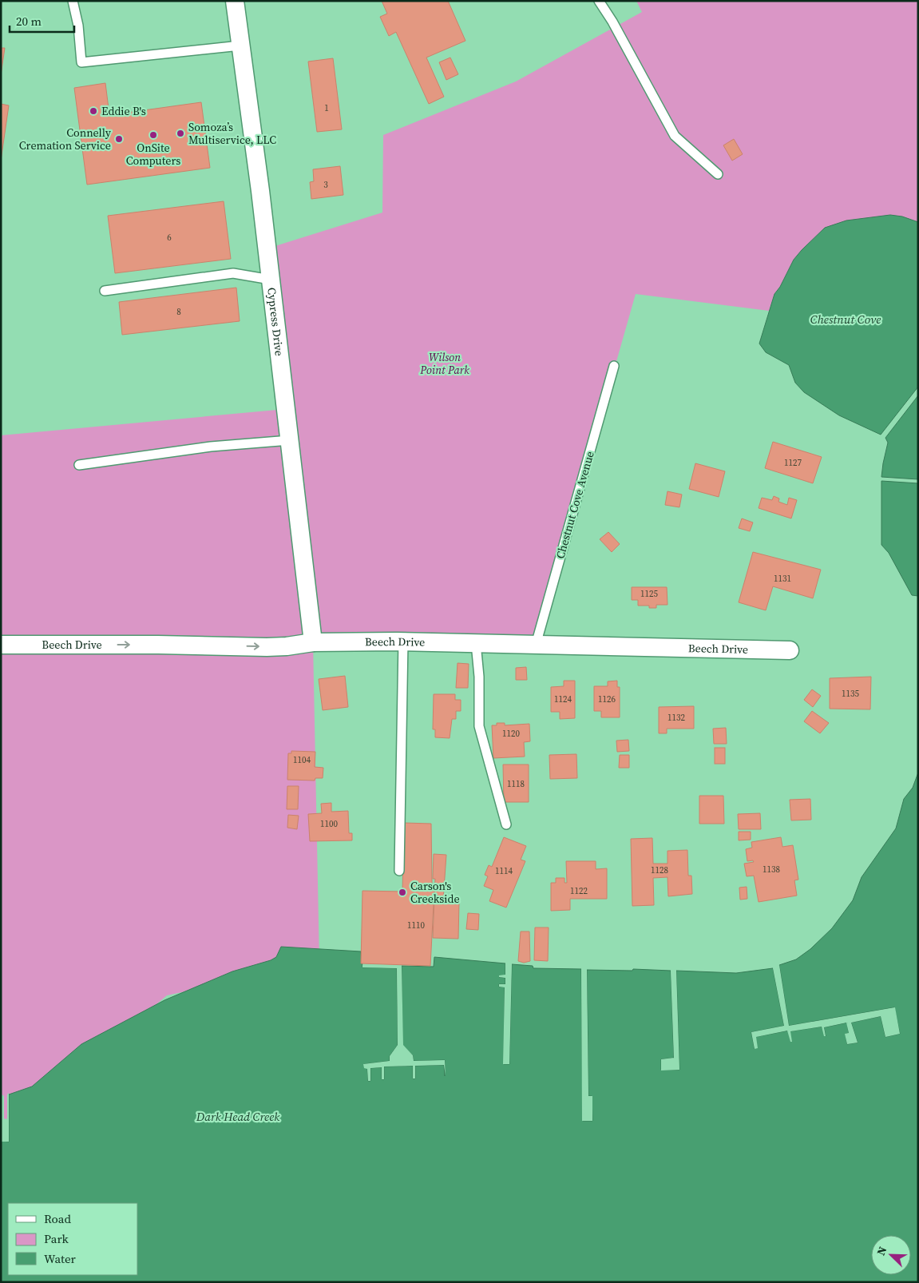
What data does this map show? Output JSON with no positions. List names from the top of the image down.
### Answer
{
  "streets": {
    "street": ["Cypress Drive", "Beech Drive"],
    "lane": ["Chestnut Cove Avenue"]
  },
  "crossings": [
    ["Cypress Drive", "Beech Drive"],
    ["Chestnut Cove Avenue", "Beech Drive"]
  ],
  "one_way": ["Beech Drive"],
  "water": ["Chestnut Cove", "Dark Head Creek"],
  "parks": ["Wilson Point Park"],
  "places": [
    "Eddie B's",
    "Somoza’s Multiservice, LLC",
    "OnSite Computers",
    "Connelly Cremation Service",
    "Carson's Creekside"
  ],
  "house_numbers": [
    "1",
    "3",
    "6",
    "8",
    "1127",
    "1131",
    "1125",
    "1135",
    "1124",
    "1126",
    "1132",
    "1120",
    "1104",
    "1118",
    "1100",
    "1138",
    "1128",
    "1114",
    "1122",
    "1110"
  ],
  "legend": ["Road", "Park", "Water"],
  "scale_bar": "20 m",
  "north": "top left"
}
